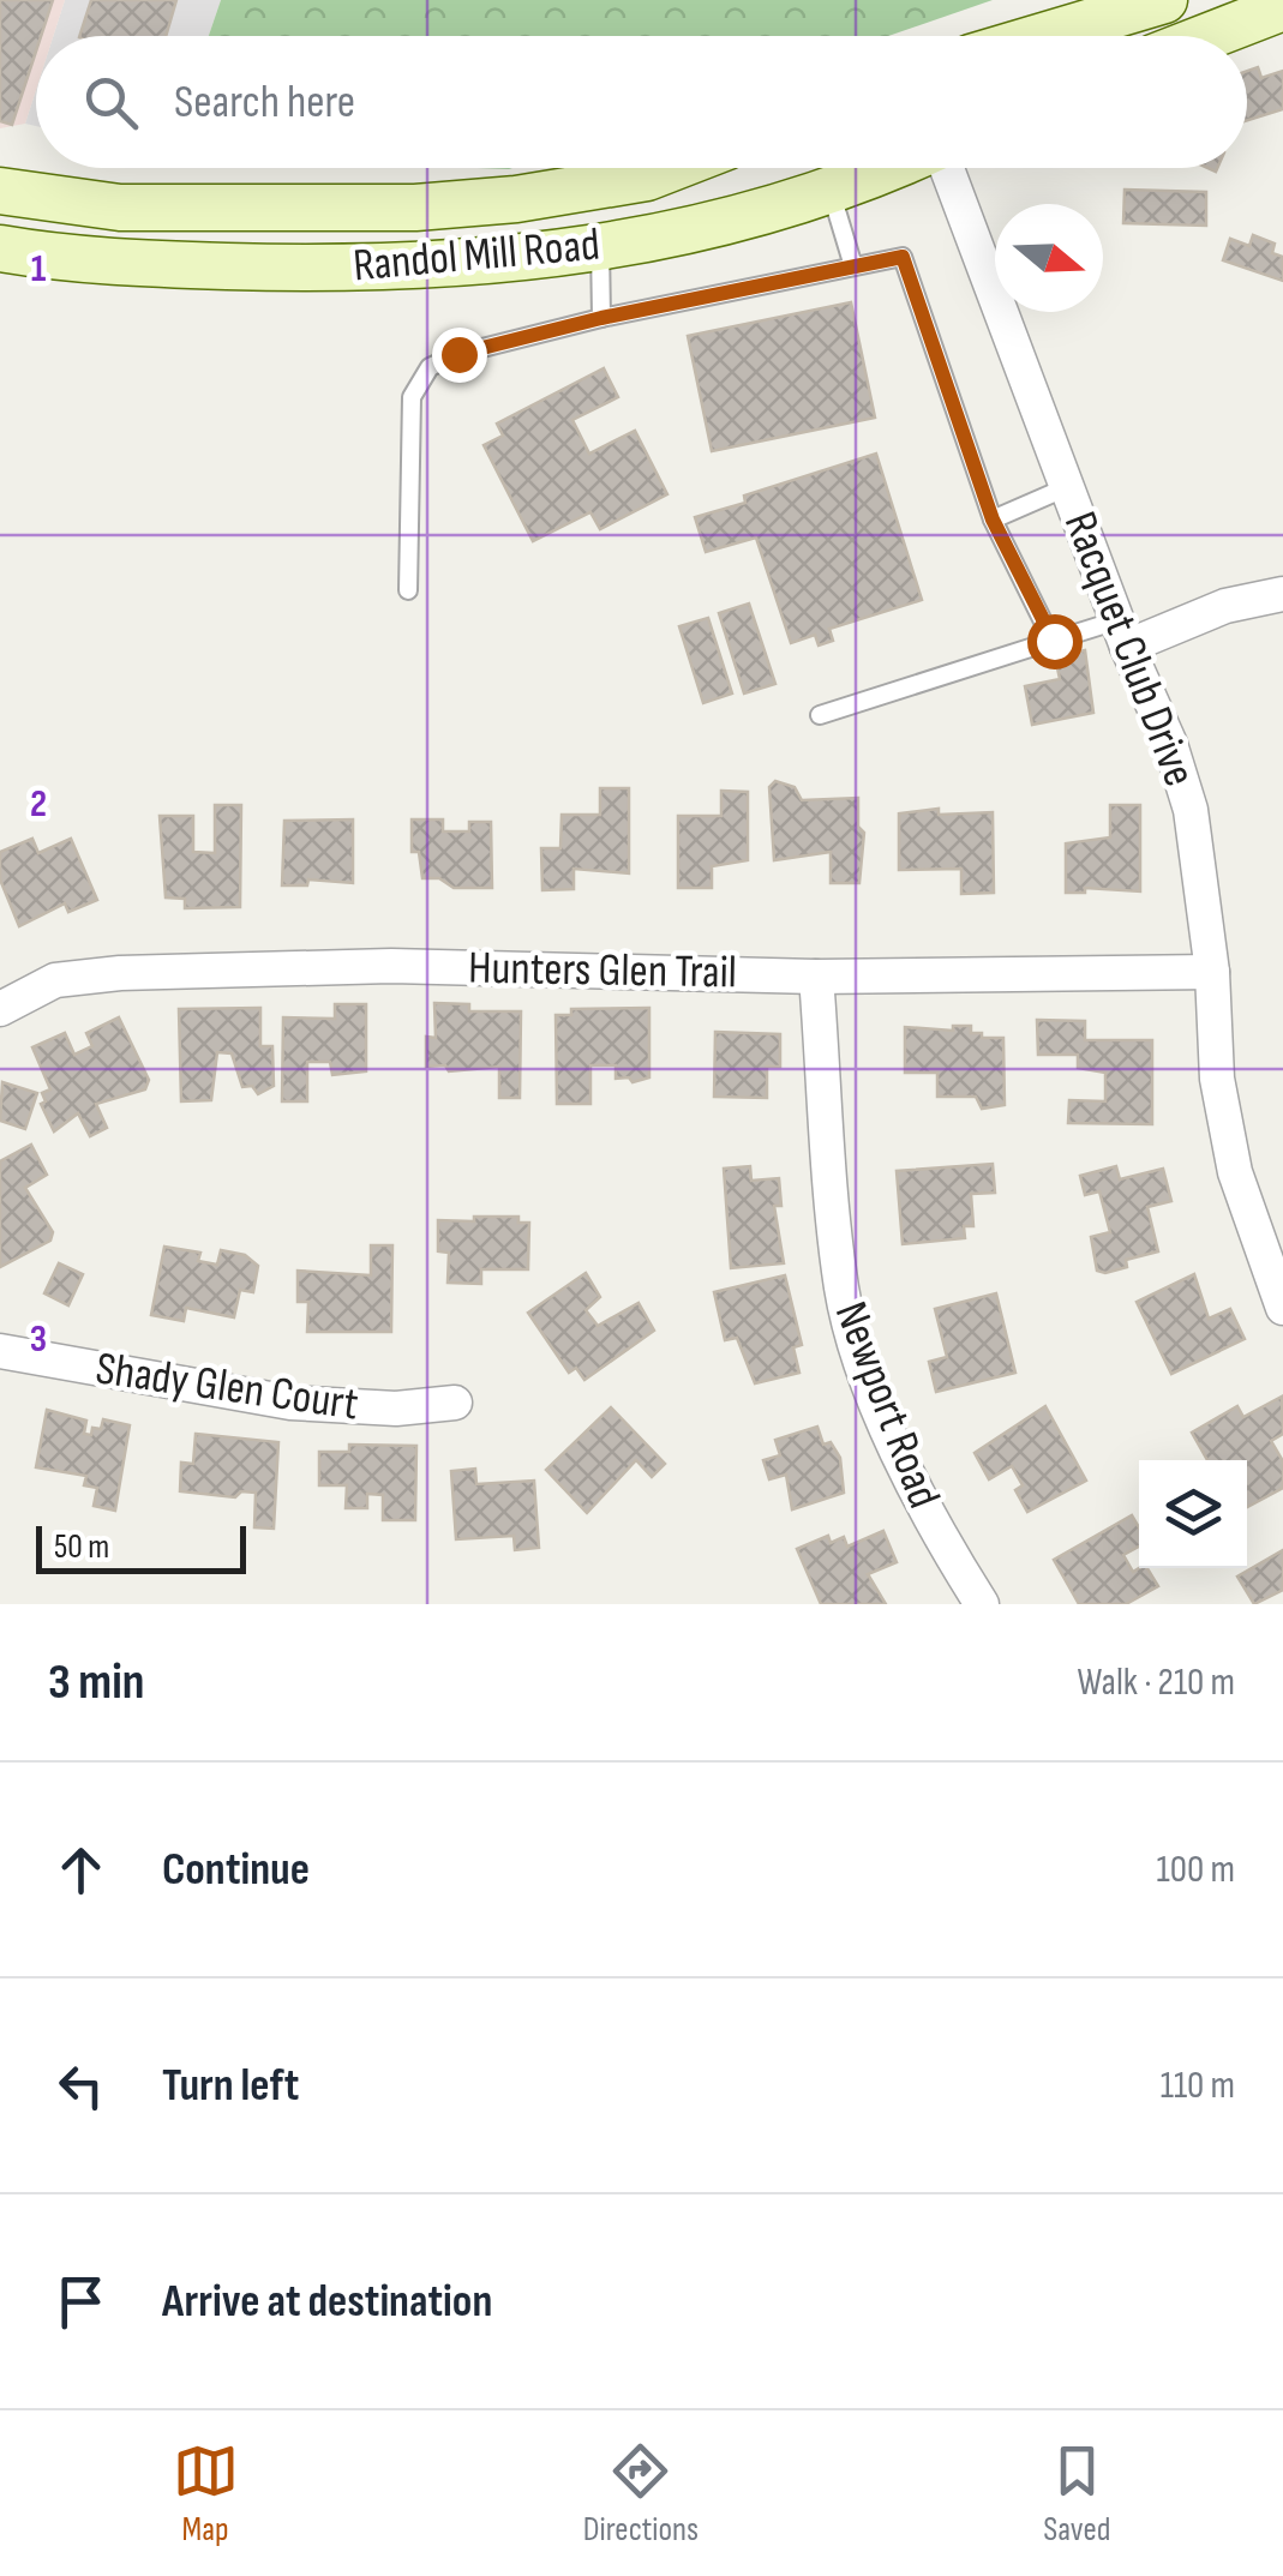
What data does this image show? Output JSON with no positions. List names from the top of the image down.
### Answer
{
  "streets": {
    "main road": ["Randol Mill Road"],
    "street": [
      "Racquet Club Drive",
      "Hunters Glen Trail",
      "Shady Glen Court",
      "Newport Road"
    ]
  },
  "crossings": [
    ["Racquet Club Drive", "Hunters Glen Trail"],
    ["Hunters Glen Trail", "Newport Road"]
  ],
  "scale_bar": "50 m",
  "north": "right",
  "page": {
    "search": "Search here",
    "scale": "50 m",
    "heading": ["3 min", "Walk · 210 m"],
    "list": [
      ["Continue", "100 m"],
      ["Turn left", "110 m"],
      "Arrive at destination"
    ],
    "nav": ["Map", "Directions", "Saved"]
  },
  "grid": {
    "rows": ["1", "2", "3"]
  }
}
